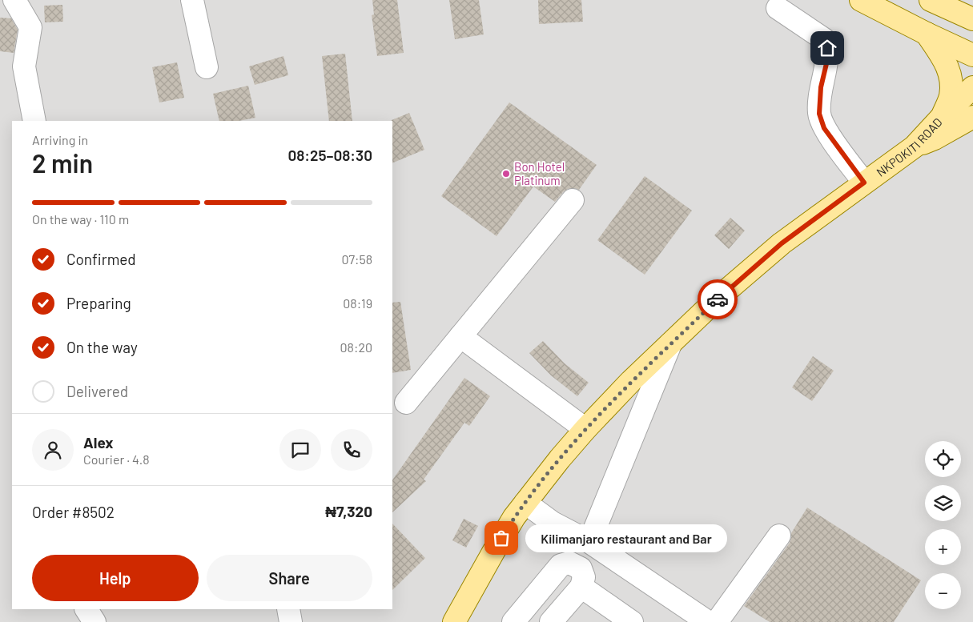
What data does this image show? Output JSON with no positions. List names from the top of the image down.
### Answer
{
  "streets": {
    "main road": ["NKPOKITI ROAD"]
  },
  "places": ["Bon Hotel Platinum", "Kilimanjaro restaurant and Bar"],
  "page": {
    "heading": ["2 min", "Arriving in", "08:25–08:30"],
    "panel": [
      "Alex",
      "Courier · 4.8",
      "Order #8502",
      "₦7,320"
    ],
    "bar": "On the way · 110 m",
    "list": [
      ["Confirmed", "07:58"],
      ["Preparing", "08:19"],
      ["On the way", "08:20"],
      "Delivered"
    ],
    "map_buttons": ["+", "−"],
    "bubble": "Kilimanjaro restaurant and Bar",
    "buttons": ["Help", "Share"]
  }
}
